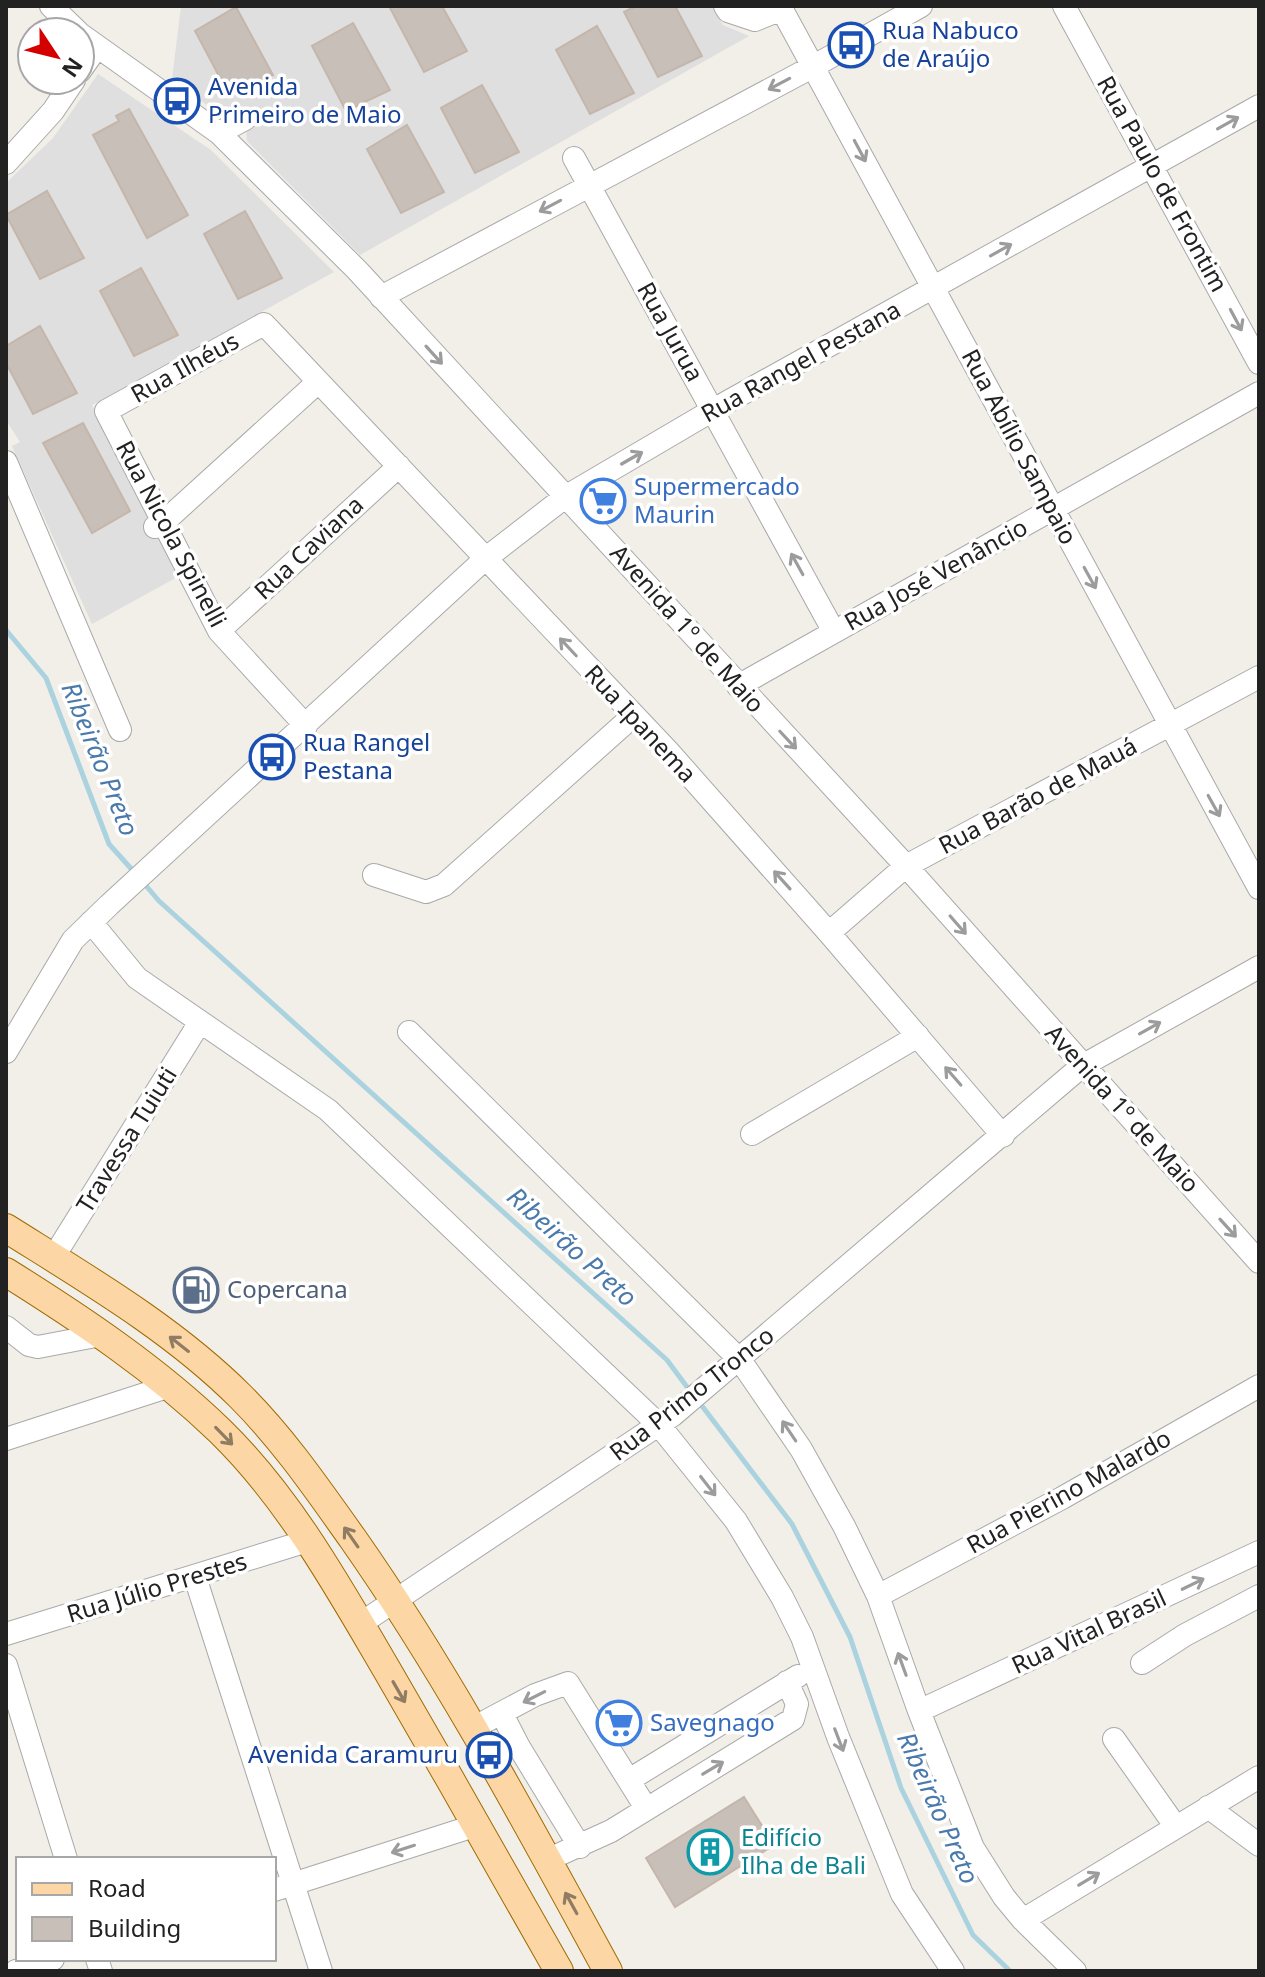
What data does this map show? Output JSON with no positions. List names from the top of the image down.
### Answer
{
  "streets": {
    "street": [
      "Rua Paulo de Frontim",
      "Rua Jurua",
      "Rua Rangel Pestana",
      "Rua Ilhéus",
      "Rua Abílio Sampaio",
      "Rua Nicola Spinelli",
      "Rua Caviana",
      "Rua José Venâncio",
      "Avenida 1º de Maio",
      "Rua Ipanema",
      "Rua Barão de Mauá",
      "Travessa Tuiuti",
      "Rua Primo Tronco",
      "Rua Pierino Malardo",
      "Rua Júlio Prestes",
      "Rua Vital Brasil"
    ]
  },
  "crossings": [
    ["Rua Paulo de Frontim", "Rua Rangel Pestana"],
    ["Rua Jurua", "Rua Rangel Pestana"],
    ["Rua Jurua", "Rua José Venâncio"],
    ["Rua Rangel Pestana", "Rua Abílio Sampaio"],
    ["Rua Rangel Pestana", "Rua Nicola Spinelli"],
    ["Rua Rangel Pestana", "Avenida 1º de Maio"],
    ["Rua Rangel Pestana", "Rua Ipanema"],
    ["Rua Ilhéus", "Rua Nicola Spinelli"],
    ["Rua Ilhéus", "Rua Ipanema"],
    ["Rua Abílio Sampaio", "Rua José Venâncio"],
    ["Rua Abílio Sampaio", "Rua Barão de Mauá"],
    ["Rua Nicola Spinelli", "Rua Caviana"],
    ["Rua Caviana", "Rua Ipanema"],
    ["Rua José Venâncio", "Avenida 1º de Maio"],
    ["Avenida 1º de Maio", "Rua Barão de Mauá"],
    ["Avenida 1º de Maio", "Rua Primo Tronco"],
    ["Rua Ipanema", "Rua Barão de Mauá"],
    ["Rua Ipanema", "Rua Primo Tronco"]
  ],
  "one_way": [
    "Rua Paulo de Frontim",
    "Rua Jurua",
    "Rua Abílio Sampaio",
    "Avenida 1º de Maio",
    "Rua Ipanema"
  ],
  "water": ["Ribeirão Preto"],
  "places": {
    "bus stop": [
      "Rua Nabuco de Araújo",
      "Avenida Primeiro de Maio",
      "Rua Rangel Pestana",
      "Avenida Caramuru"
    ],
    "supermarket": ["Supermercado Maurin", "Savegnago"],
    "fuel station": ["Copercana"],
    "building": ["Edifício Ilha de Bali"]
  },
  "legend": ["Road", "Building"],
  "north": "bottom right"
}
